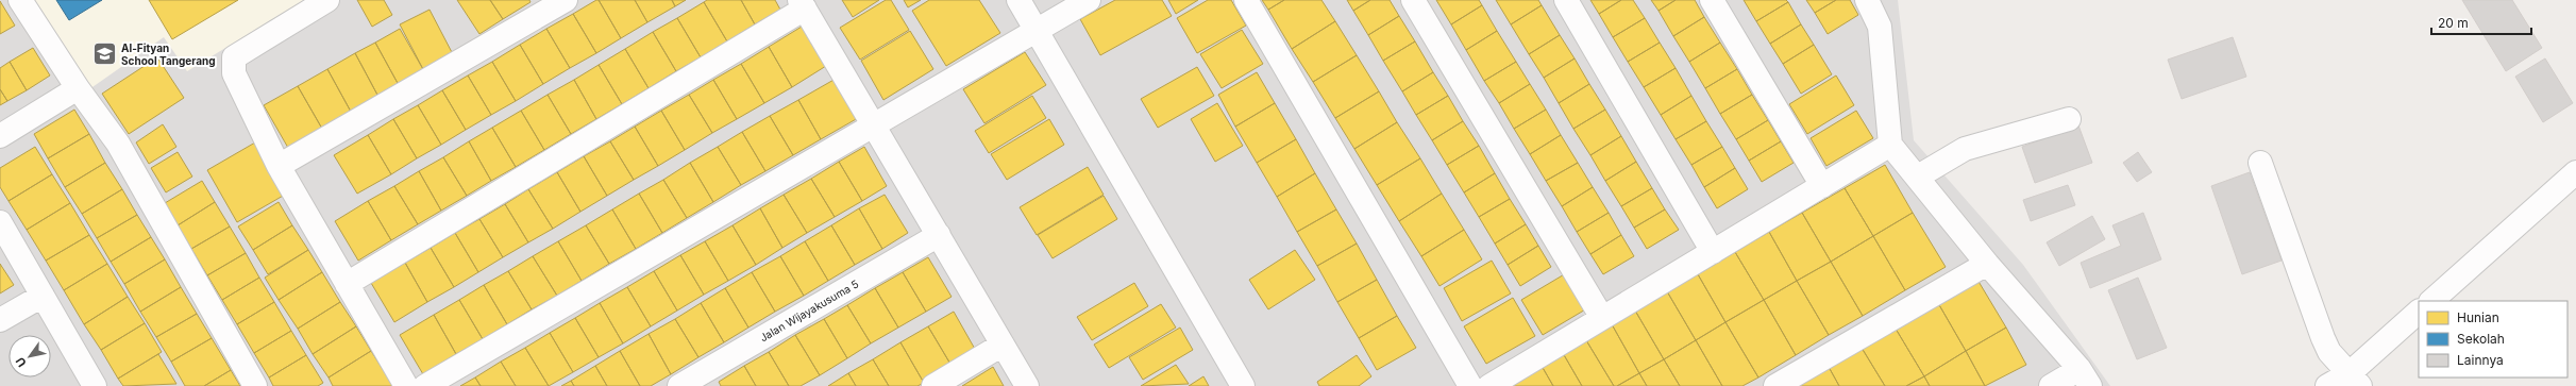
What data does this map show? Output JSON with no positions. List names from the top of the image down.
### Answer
{
  "streets": {
    "street": ["Jalan Wijayakusuma 5"]
  },
  "places": {
    "school or university": ["Al-Fityan School Tangerang"]
  },
  "legend": ["Hunian", "Sekolah", "Lainnya"],
  "scale_bar": "20 m",
  "north": "bottom left"
}
